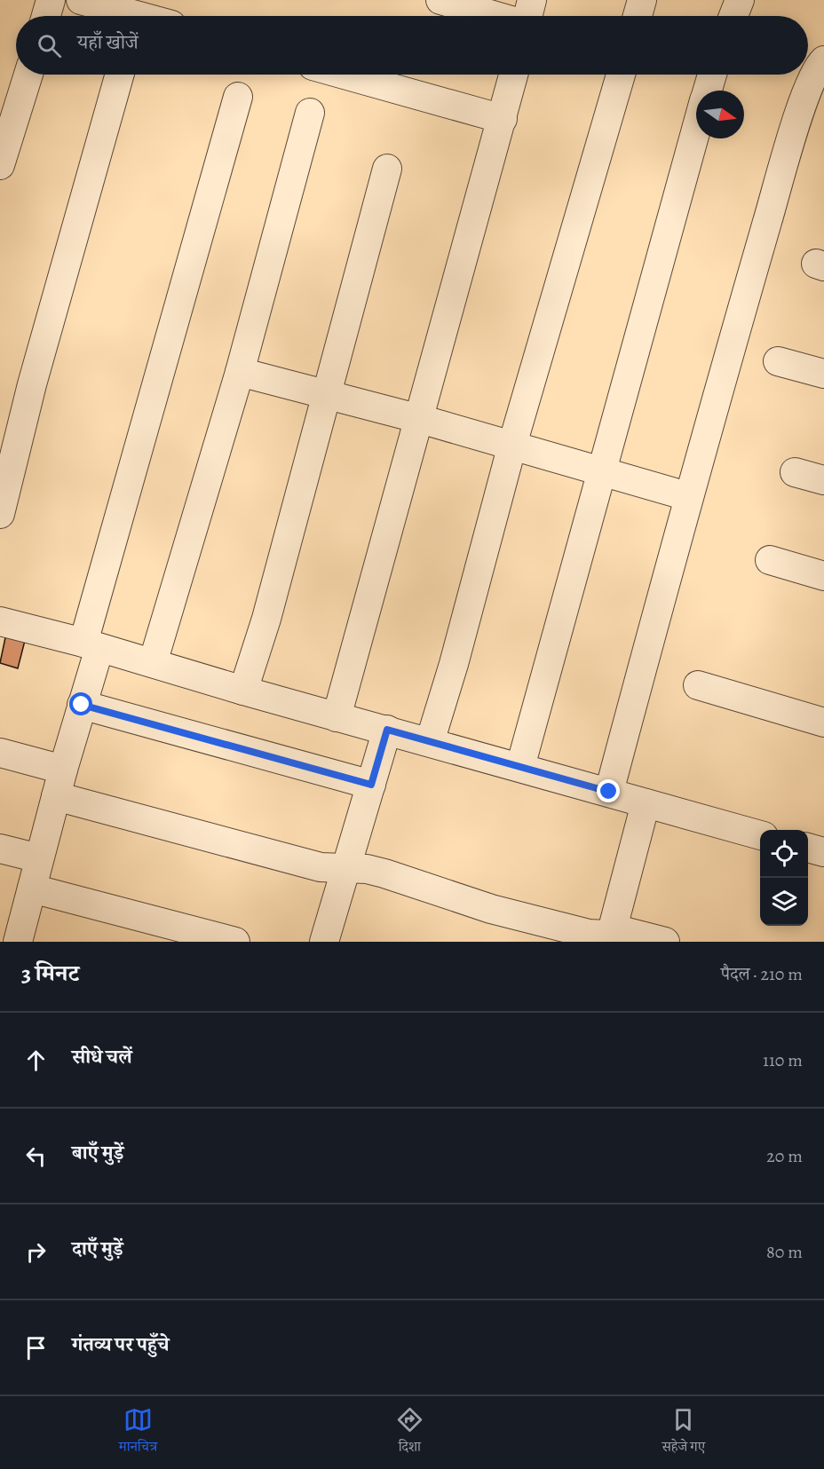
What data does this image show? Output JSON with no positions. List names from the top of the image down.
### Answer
{
  "north": "right",
  "page": {
    "search": "यहाँ खोजें",
    "heading": ["3 मिनट", "पैदल · 210 m"],
    "list": [
      ["सीधे चलें", "110 m"],
      ["बाएँ मुड़ें", "20 m"],
      ["दाएँ मुड़ें", "80 m"],
      "गंतव्य पर पहुँचे"
    ],
    "nav": ["मानचित्र", "दिशा", "सहेजे गए"]
  }
}
